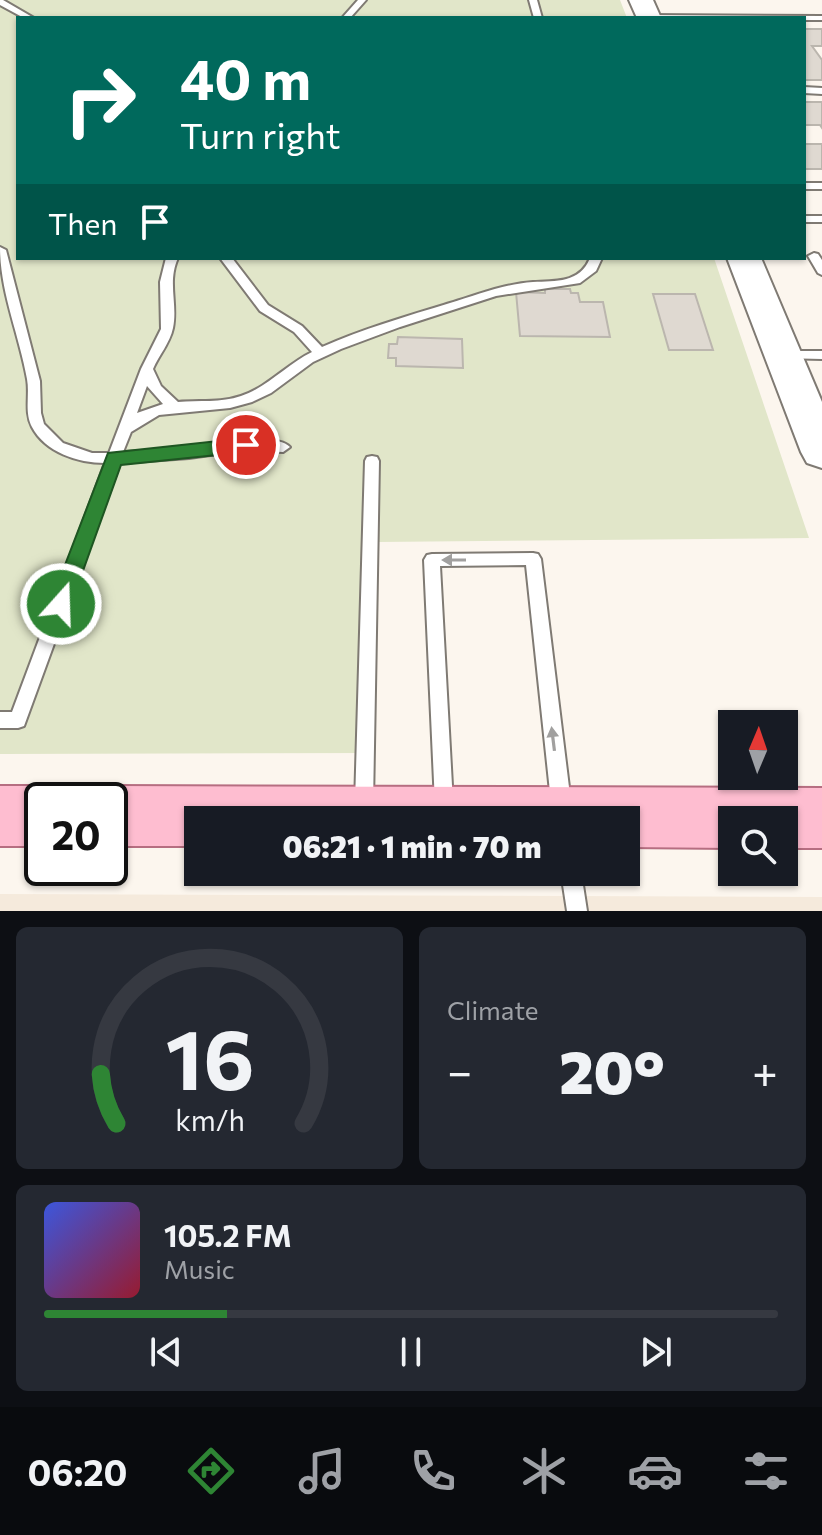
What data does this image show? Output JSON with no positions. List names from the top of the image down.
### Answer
{
  "north": "top",
  "page": {
    "turn": ["40 m", "Turn right"],
    "then": "Then",
    "limit": "20",
    "trip": "06:21 · 1 min · 70 m",
    "tile": "Climate",
    "heat": ["−", "20°", "+"],
    "song": ["105.2 FM", "Music"],
    "tabs": "06:20",
    "gauge": ["16", "km/h"]
  }
}
